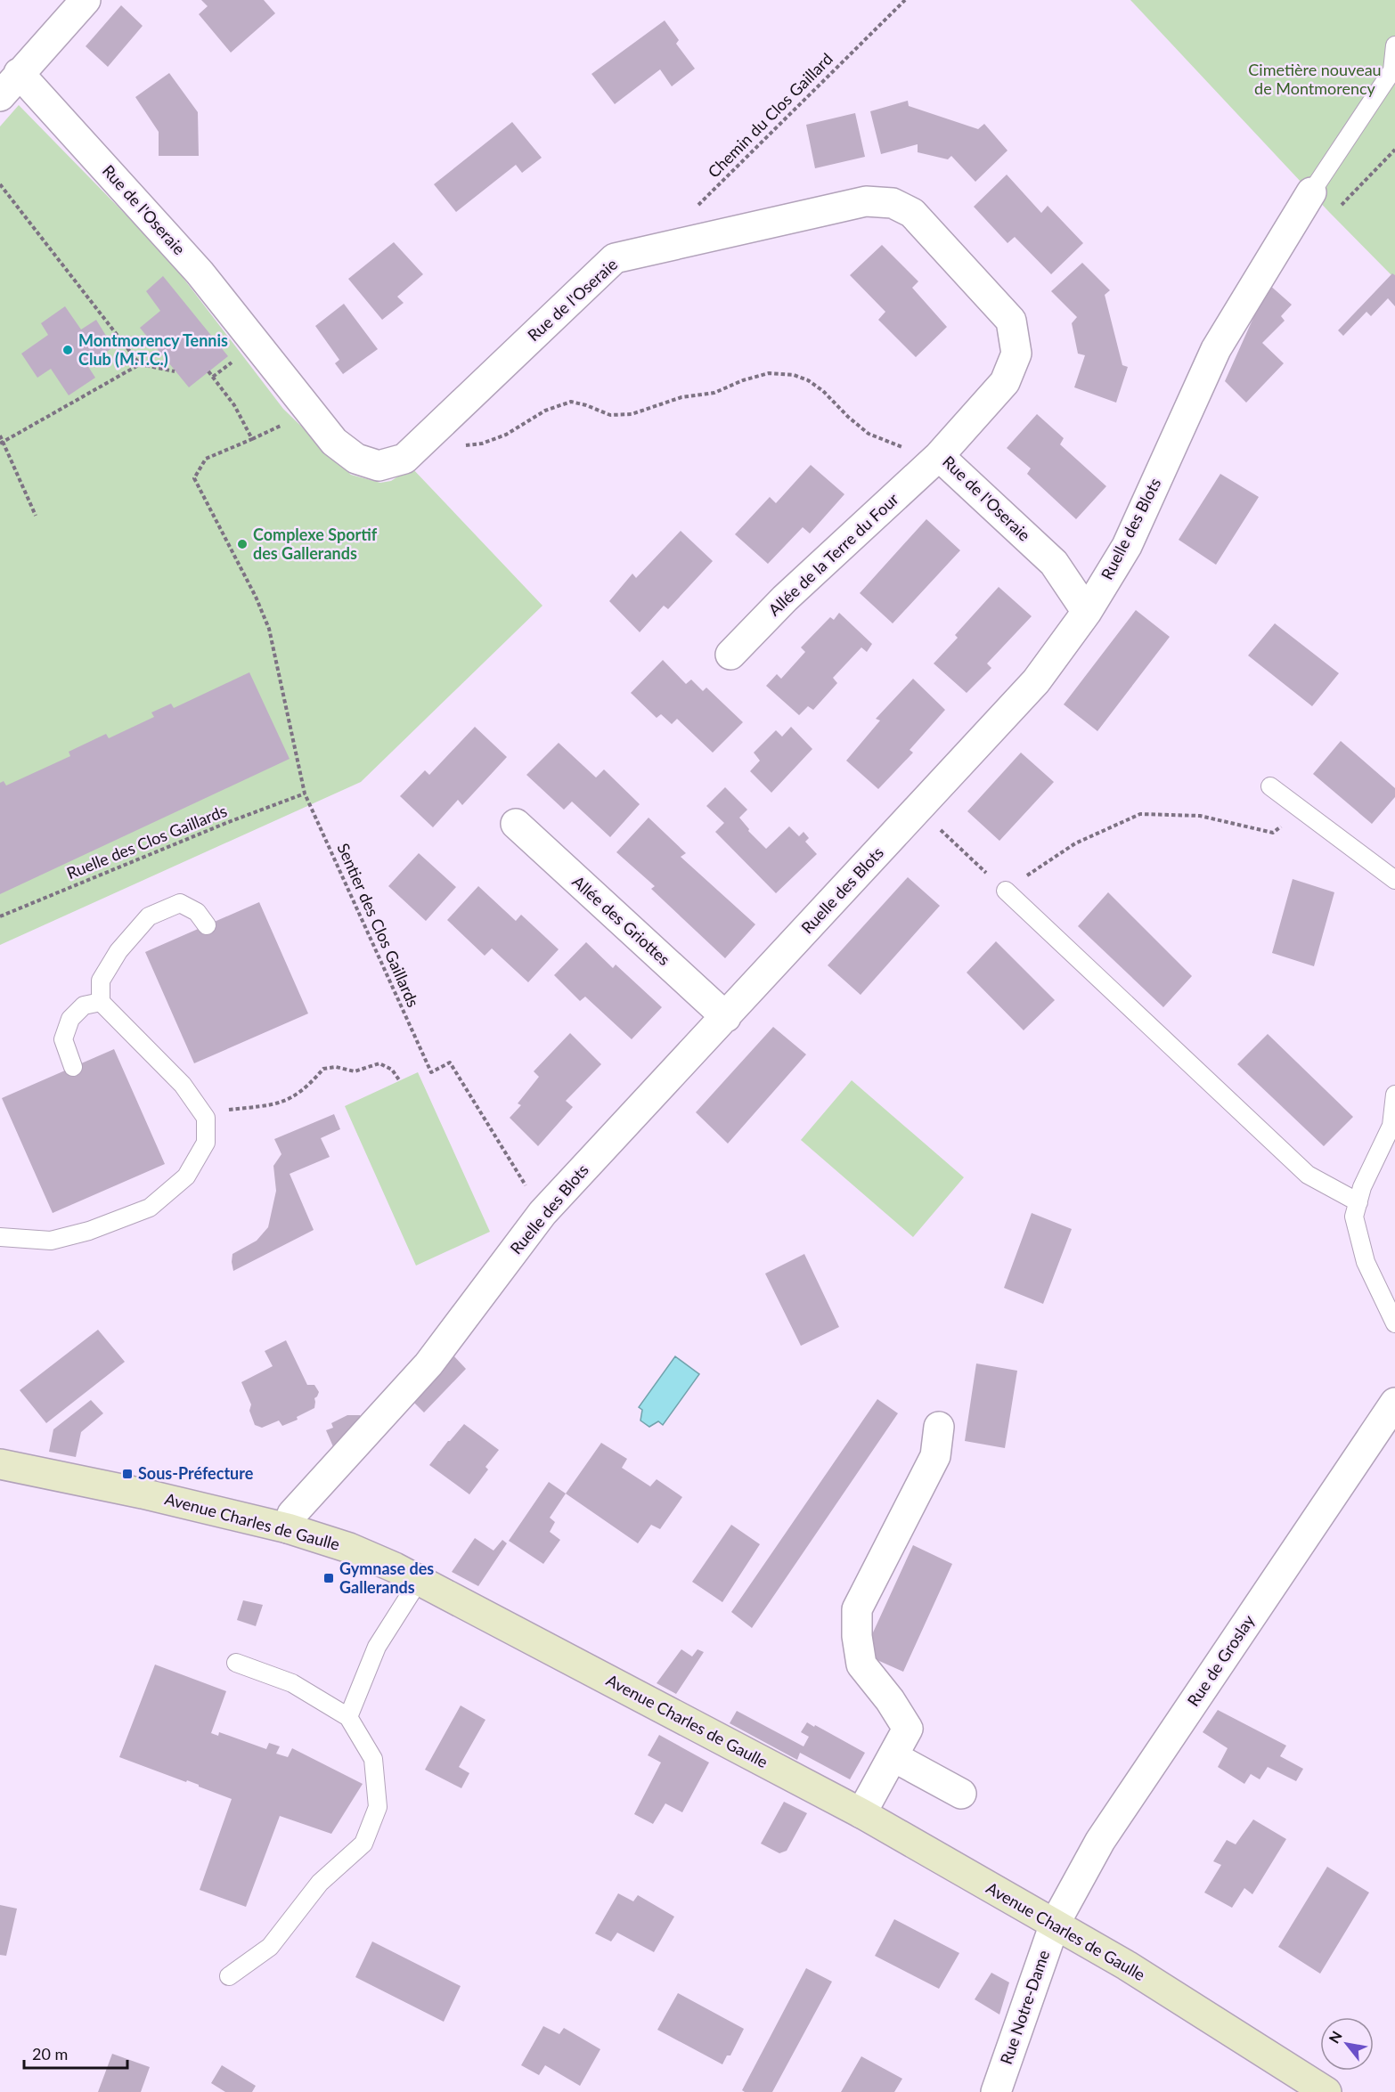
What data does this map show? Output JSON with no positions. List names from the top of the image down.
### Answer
{
  "streets": {
    "main road": ["Avenue Charles de Gaulle"],
    "street": [
      "Rue de l'Oseraie",
      "Ruelle des Blots",
      "Allée de la Terre du Four",
      "Allée des Griottes",
      "Rue de Groslay",
      "Rue Notre-Dame"
    ],
    "path": ["Chemin du Clos Gaillard", "Ruelle des Clos Gaillards", "Sentier des Clos Gaillards"]
  },
  "crossings": [
    ["Rue de l'Oseraie", "Ruelle des Blots"],
    ["Rue de l'Oseraie", "Allée de la Terre du Four"],
    ["Ruelle des Blots", "Allée des Griottes"],
    ["Ruelle des Blots", "Sentier des Clos Gaillards"],
    ["Ruelle des Blots", "Avenue Charles de Gaulle"],
    ["Ruelle des Clos Gaillards", "Sentier des Clos Gaillards"],
    ["Avenue Charles de Gaulle", "Rue de Groslay"],
    ["Avenue Charles de Gaulle", "Rue Notre-Dame"],
    ["Rue de Groslay", "Rue Notre-Dame"]
  ],
  "parks": ["Cimetière nouveau de Montmorency"],
  "places": {
    "other": ["Montmorency Tennis Club (M.T.C.)", "Complexe Sportif des Gallerands"],
    "transit": ["Sous-Préfecture", "Gymnase des Gallerands"]
  },
  "scale_bar": "20 m",
  "north": "top left"
}
